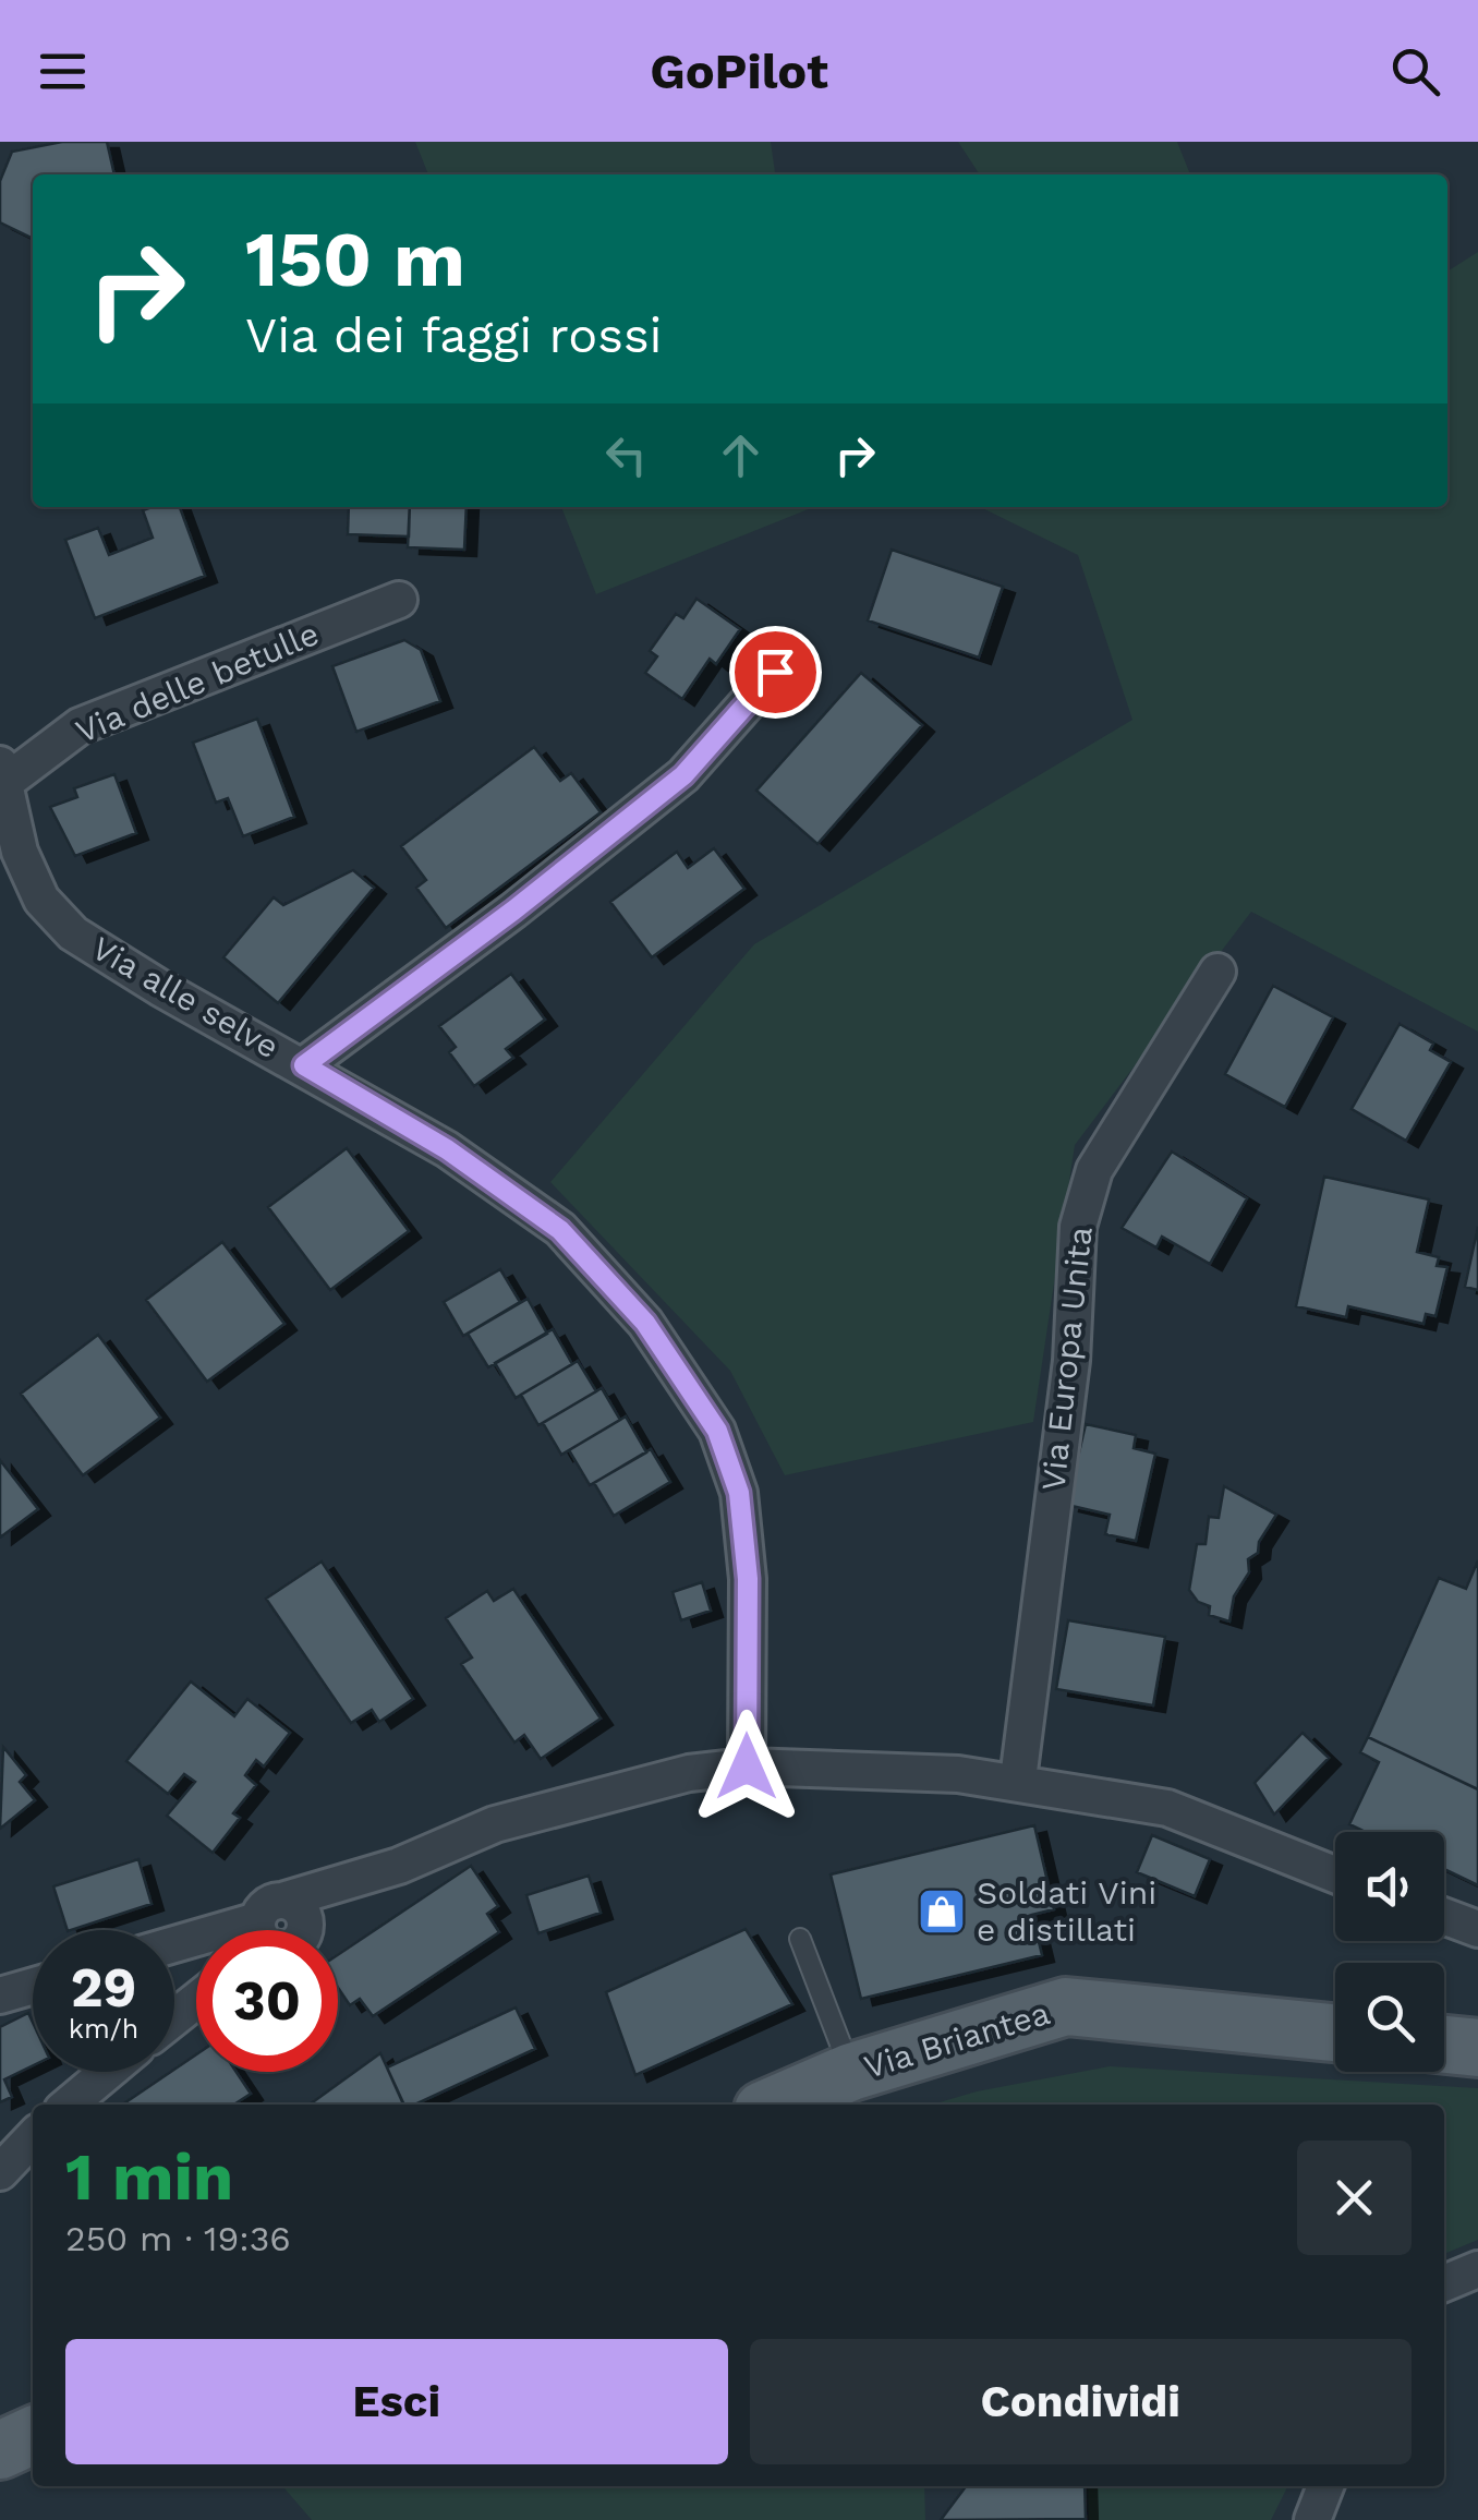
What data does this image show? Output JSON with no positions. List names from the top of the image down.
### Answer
{
  "streets": {
    "main road": ["Via Briantea"],
    "street": ["Via delle betulle", "Via alle selve", "Via Europa Unita"]
  },
  "crossings": [
    ["Via delle betulle", "Via alle selve"]
  ],
  "places": {
    "shop": ["Soldati Vini e distillati"]
  },
  "page": {
    "header": "GoPilot",
    "turn": ["150 m", "Via dei faggi rossi"],
    "speed": "29 km/h",
    "limit": "30",
    "heading": ["1 min", "250 m · 19:36"],
    "buttons": ["Esci", "Condividi"]
  }
}
